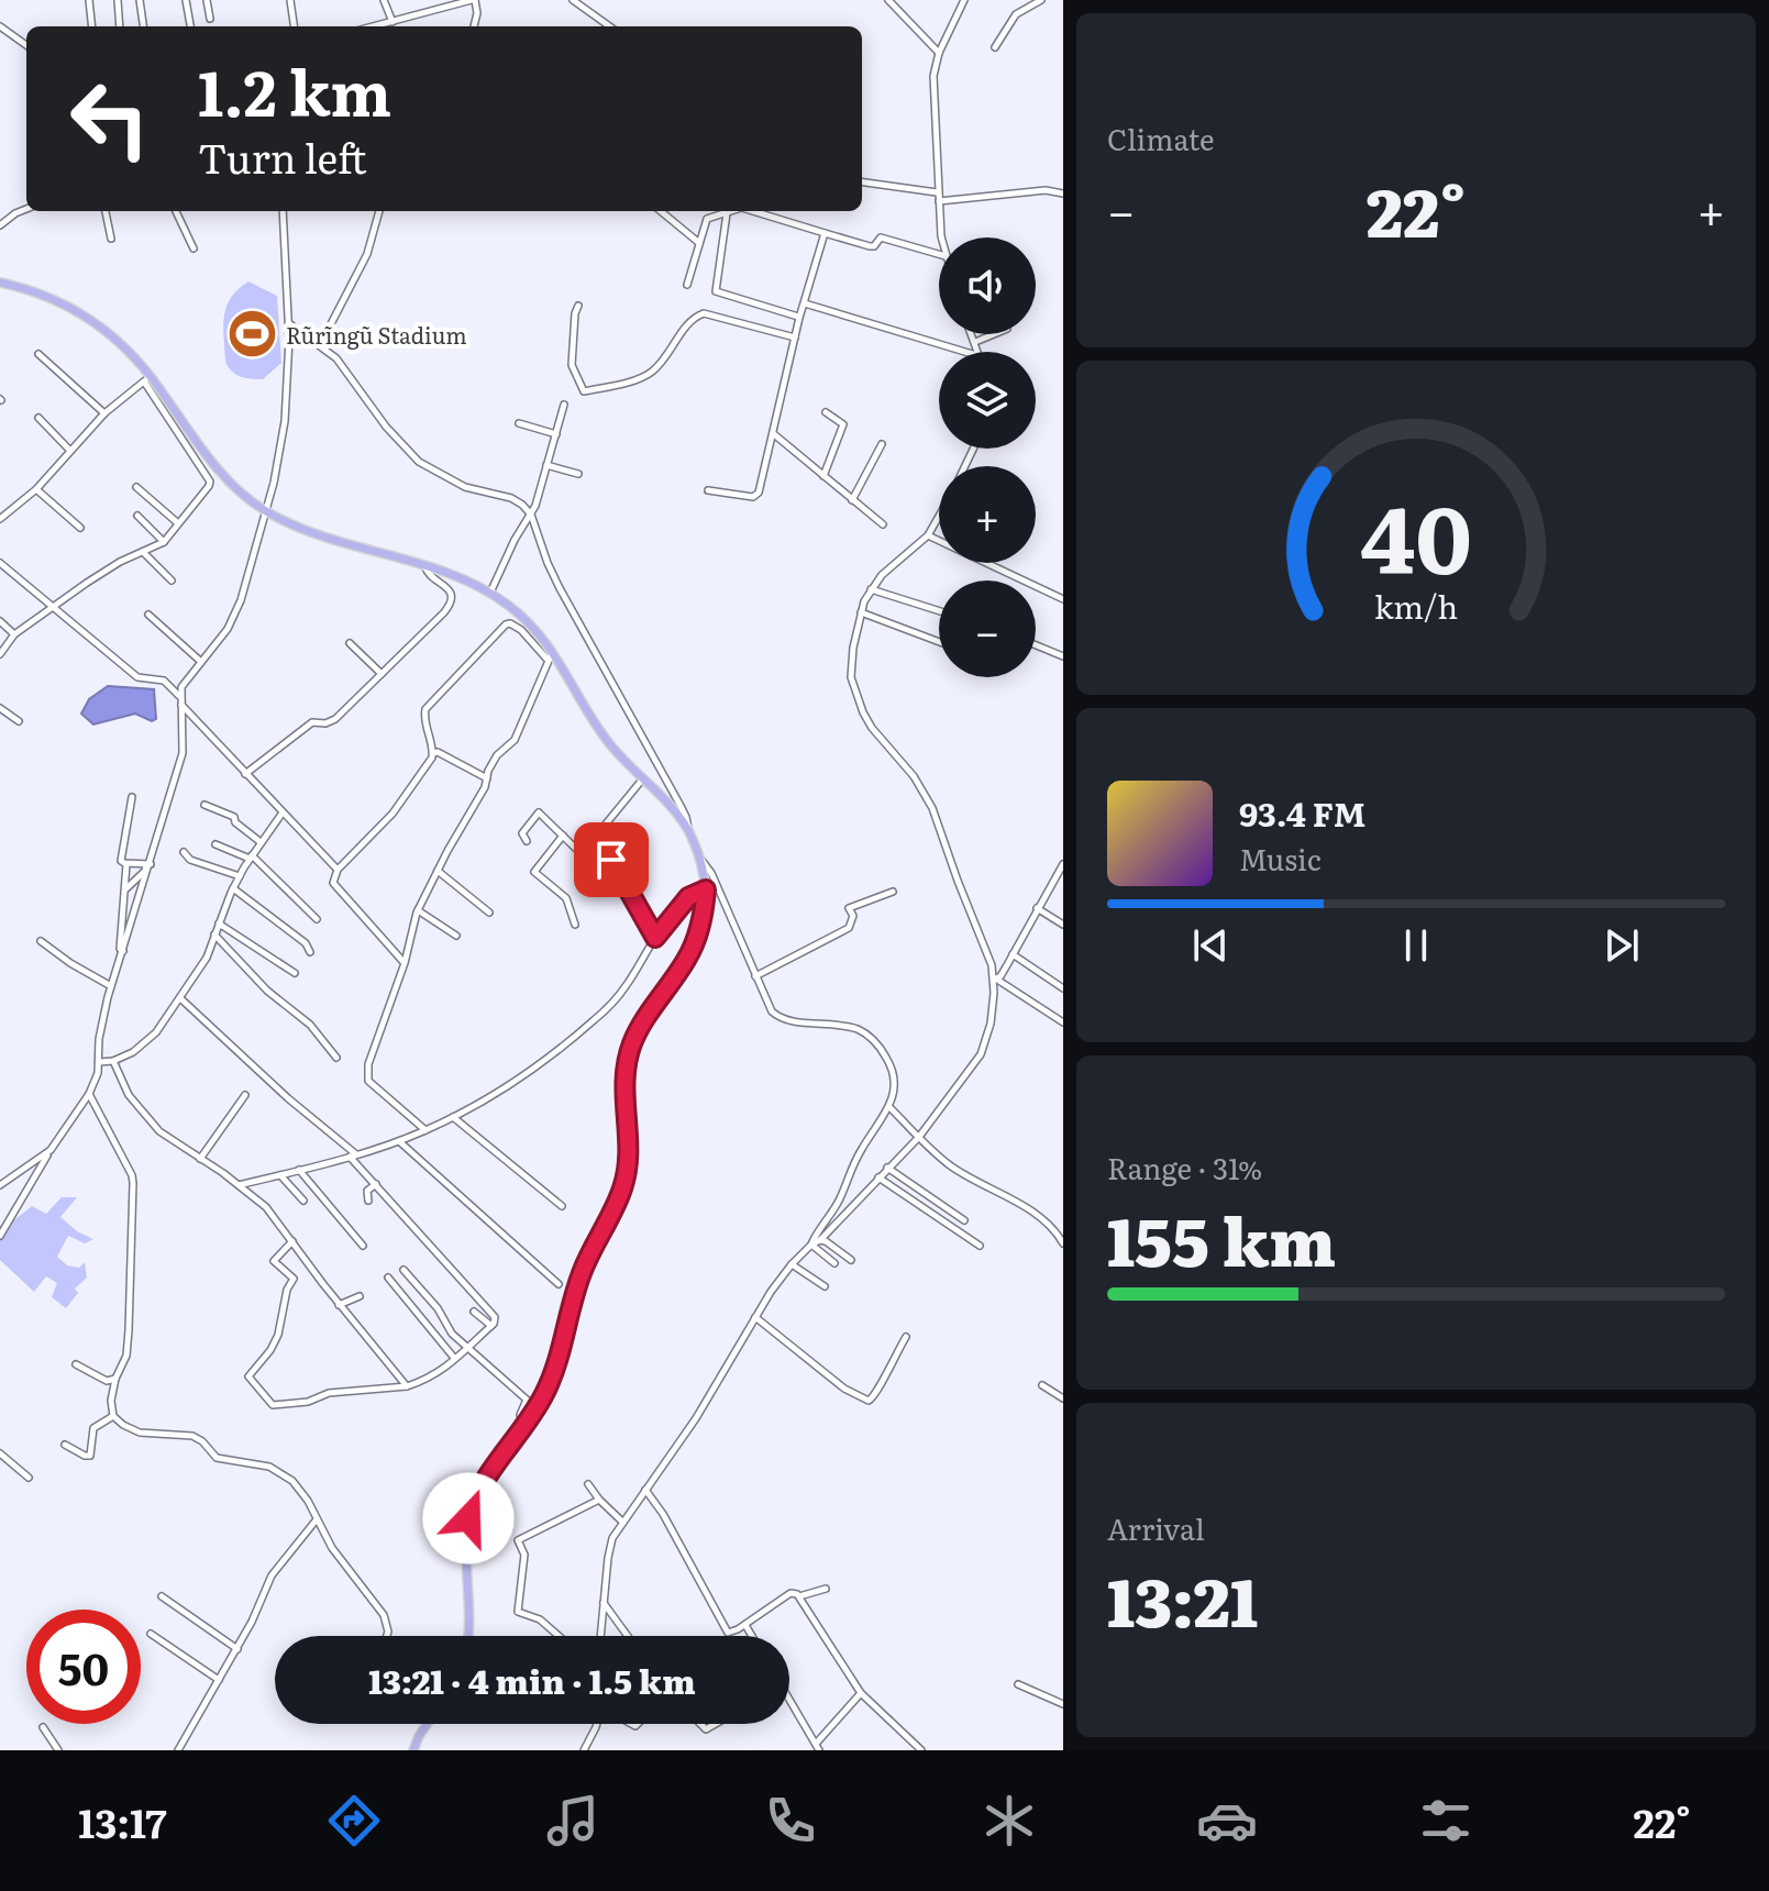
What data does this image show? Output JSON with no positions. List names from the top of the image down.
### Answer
{
  "places": {
    "sports": ["Rũrĩngũ Stadium"]
  },
  "page": {
    "tile": [
      "Climate",
      ["Range · 31%", "155 km"],
      ["Arrival", "13:21"]
    ],
    "turn": ["1.2 km", "Turn left"],
    "heat": ["−", "22°", "+"],
    "map_buttons": ["+", "−"],
    "song": ["93.4 FM", "Music"],
    "limit": "50",
    "trip": "13:21 · 4 min · 1.5 km",
    "tabs": ["13:17", "22°"],
    "gauge": ["40", "km/h"]
  }
}
